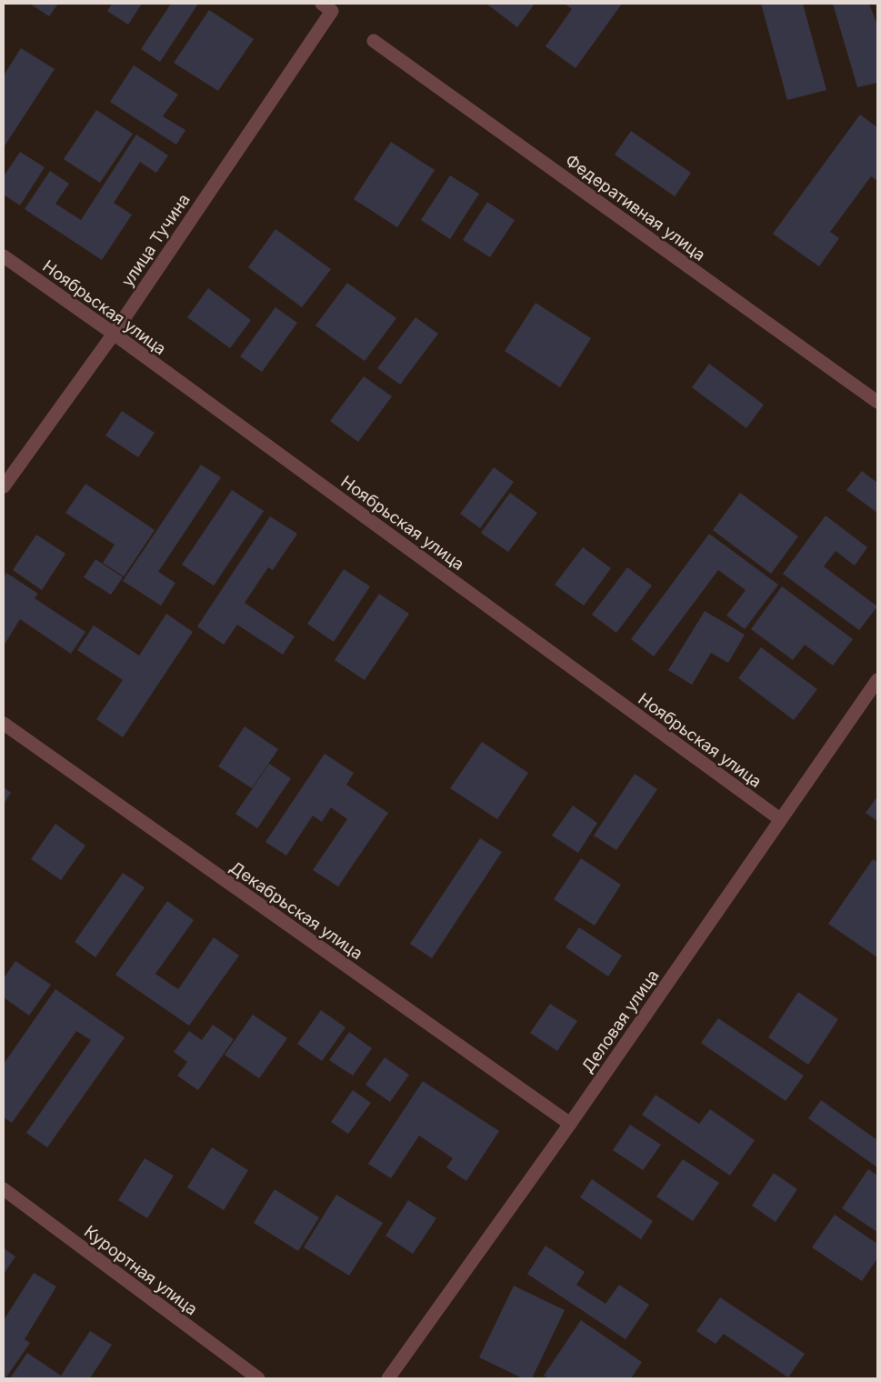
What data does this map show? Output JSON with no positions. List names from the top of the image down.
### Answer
{
  "streets": {
    "street": [
      "Федеративная улица",
      "улица Тучина",
      "Ноябрьская улица",
      "Декабрьская улица",
      "Деловая улица",
      "Курортная улица"
    ]
  },
  "crossings": [
    ["улица Тучина", "Ноябрьская улица"],
    ["Ноябрьская улица", "Деловая улица"],
    ["Декабрьская улица", "Деловая улица"]
  ]
}
